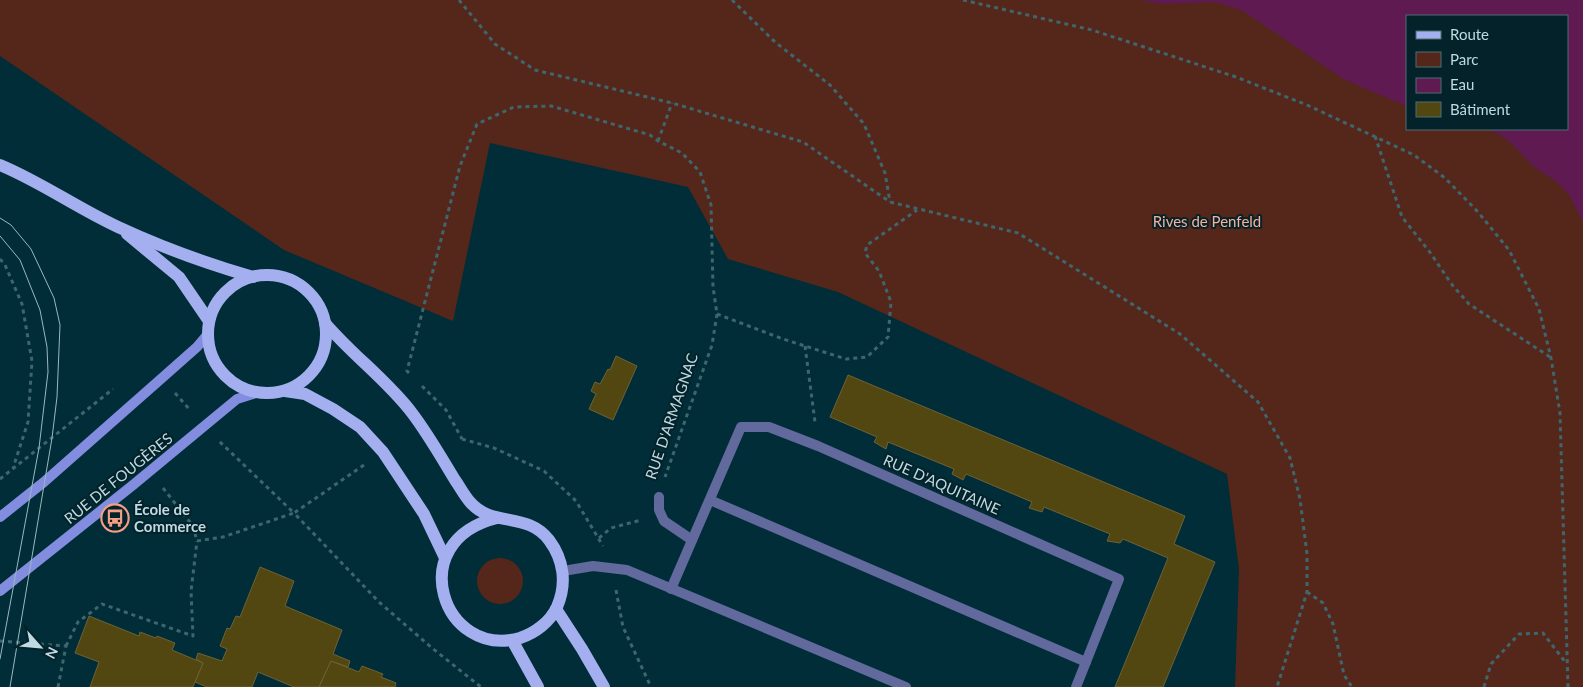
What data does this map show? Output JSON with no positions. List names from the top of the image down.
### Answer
{
  "streets": {
    "street": ["RUE D'ARMAGNAC", "RUE DE FOUGÈRES", "RUE D'AQUITAINE"]
  },
  "parks": ["Rives de Penfeld"],
  "places": {
    "bus stop": ["École de Commerce"]
  },
  "legend": [
    "Route",
    "Parc",
    "Eau",
    "Bâtiment"
  ],
  "north": "bottom right"
}
